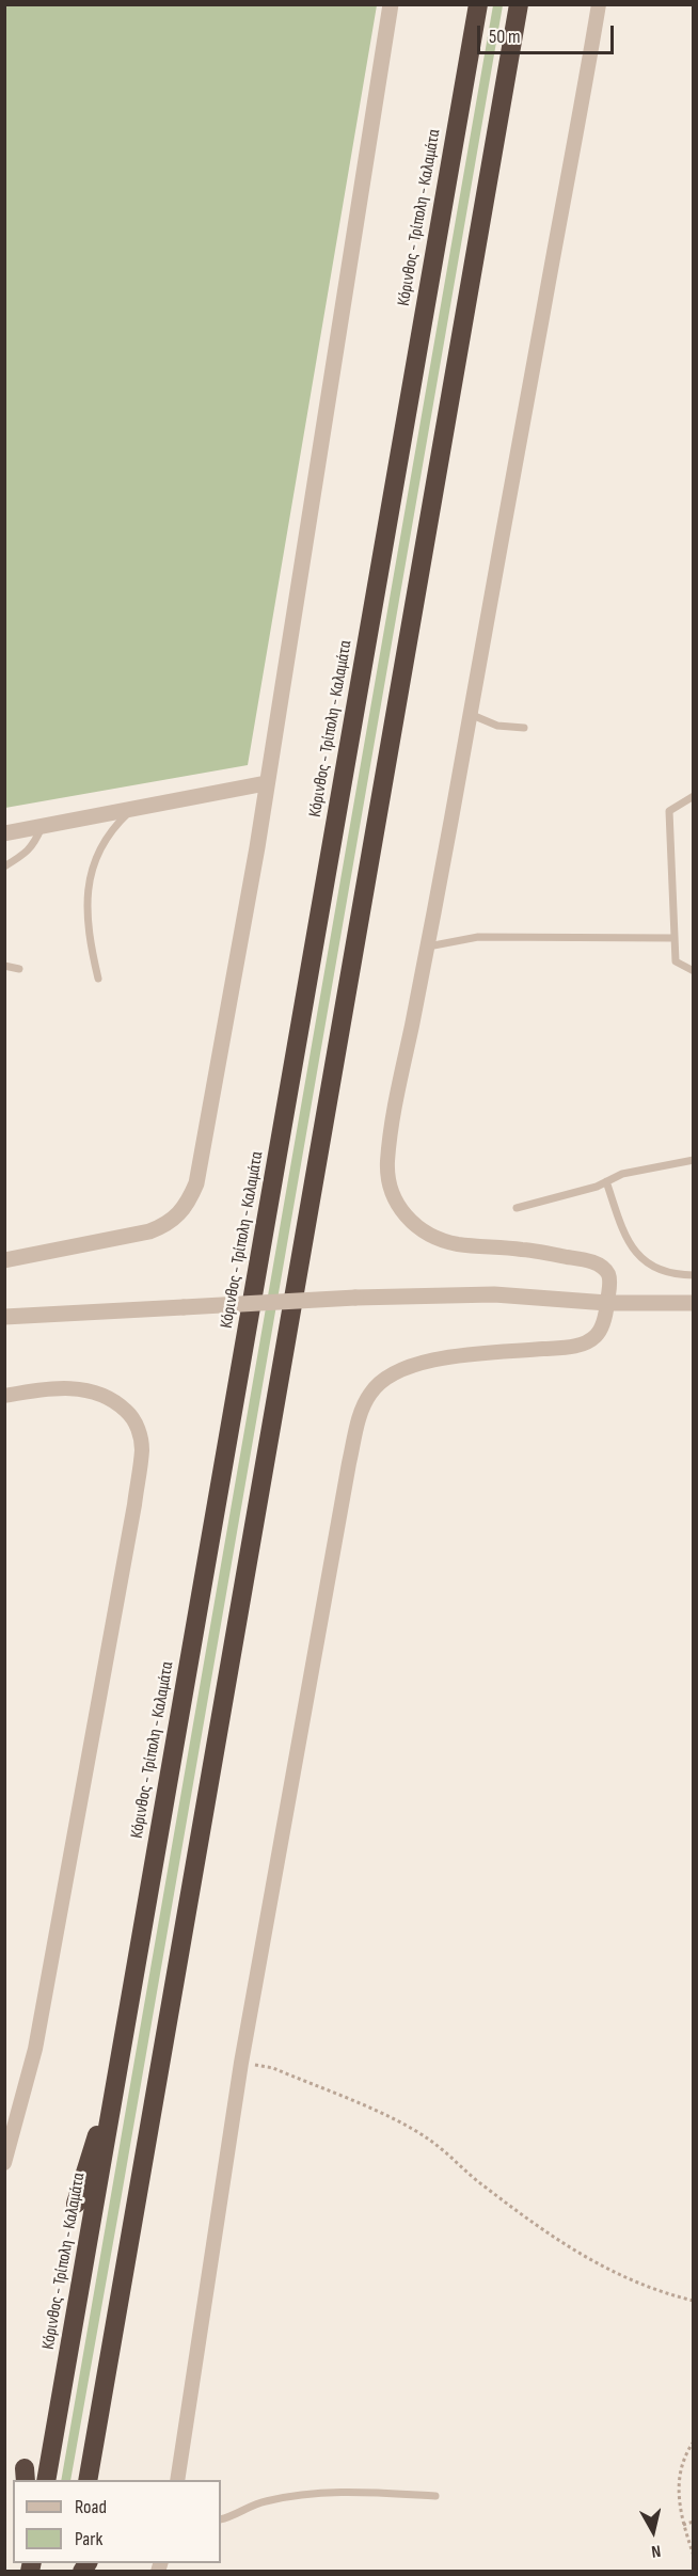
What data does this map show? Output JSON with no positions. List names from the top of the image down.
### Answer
{
  "streets": {
    "highway": ["Κόρινθος - Τρίπολη - Καλαμάτα"]
  },
  "legend": ["Road", "Park"],
  "scale_bar": "50 m",
  "north": "bottom"
}
